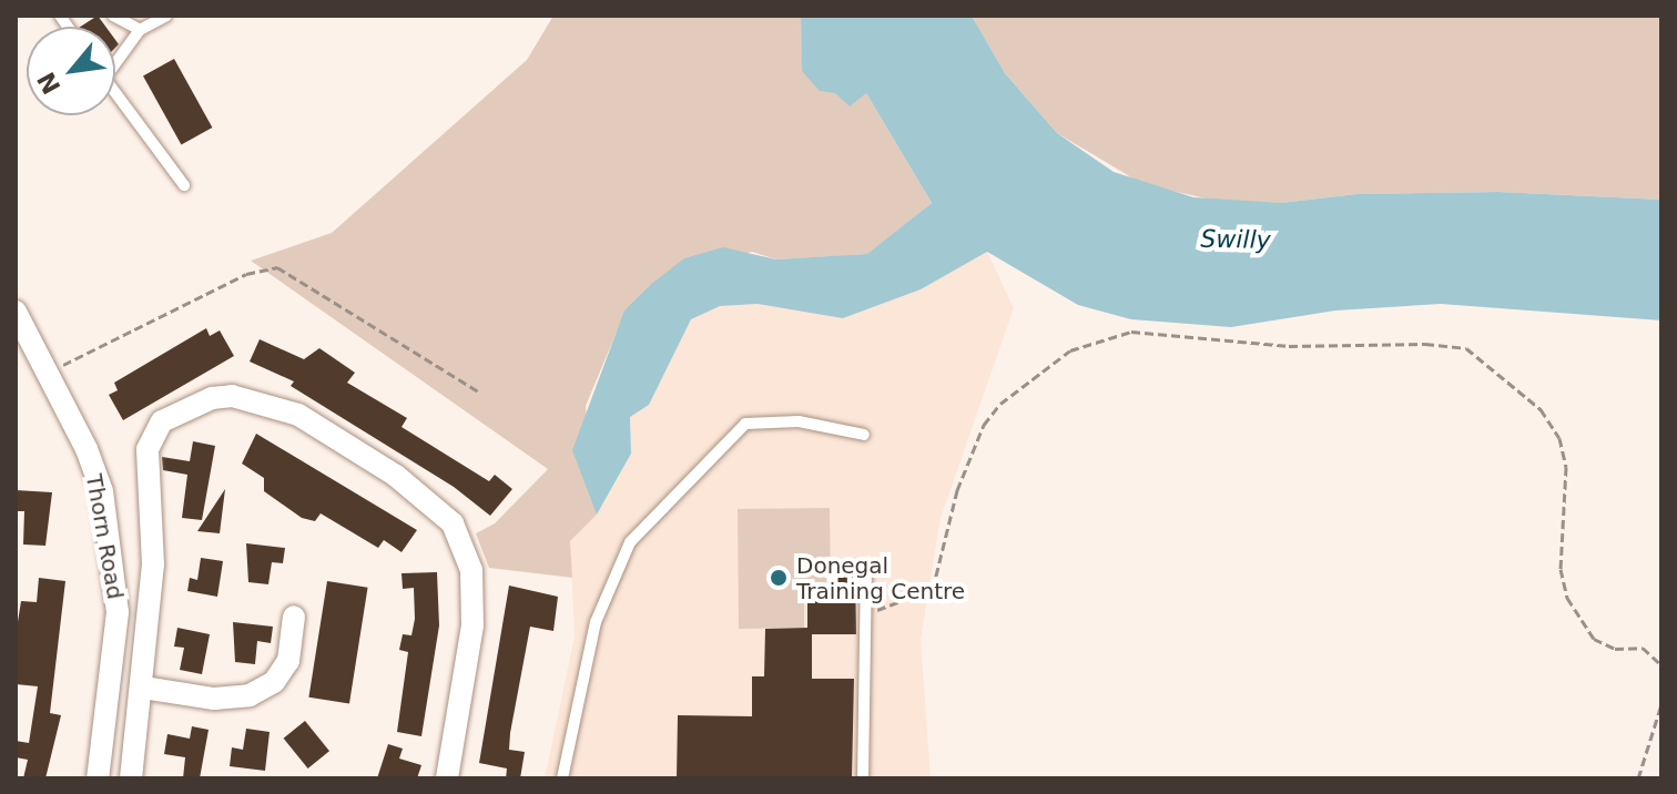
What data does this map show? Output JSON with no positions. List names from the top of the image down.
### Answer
{
  "streets": {
    "street": ["Thorn Road"]
  },
  "water": ["Swilly"],
  "places": ["Donegal Training Centre"],
  "north": "bottom left"
}
